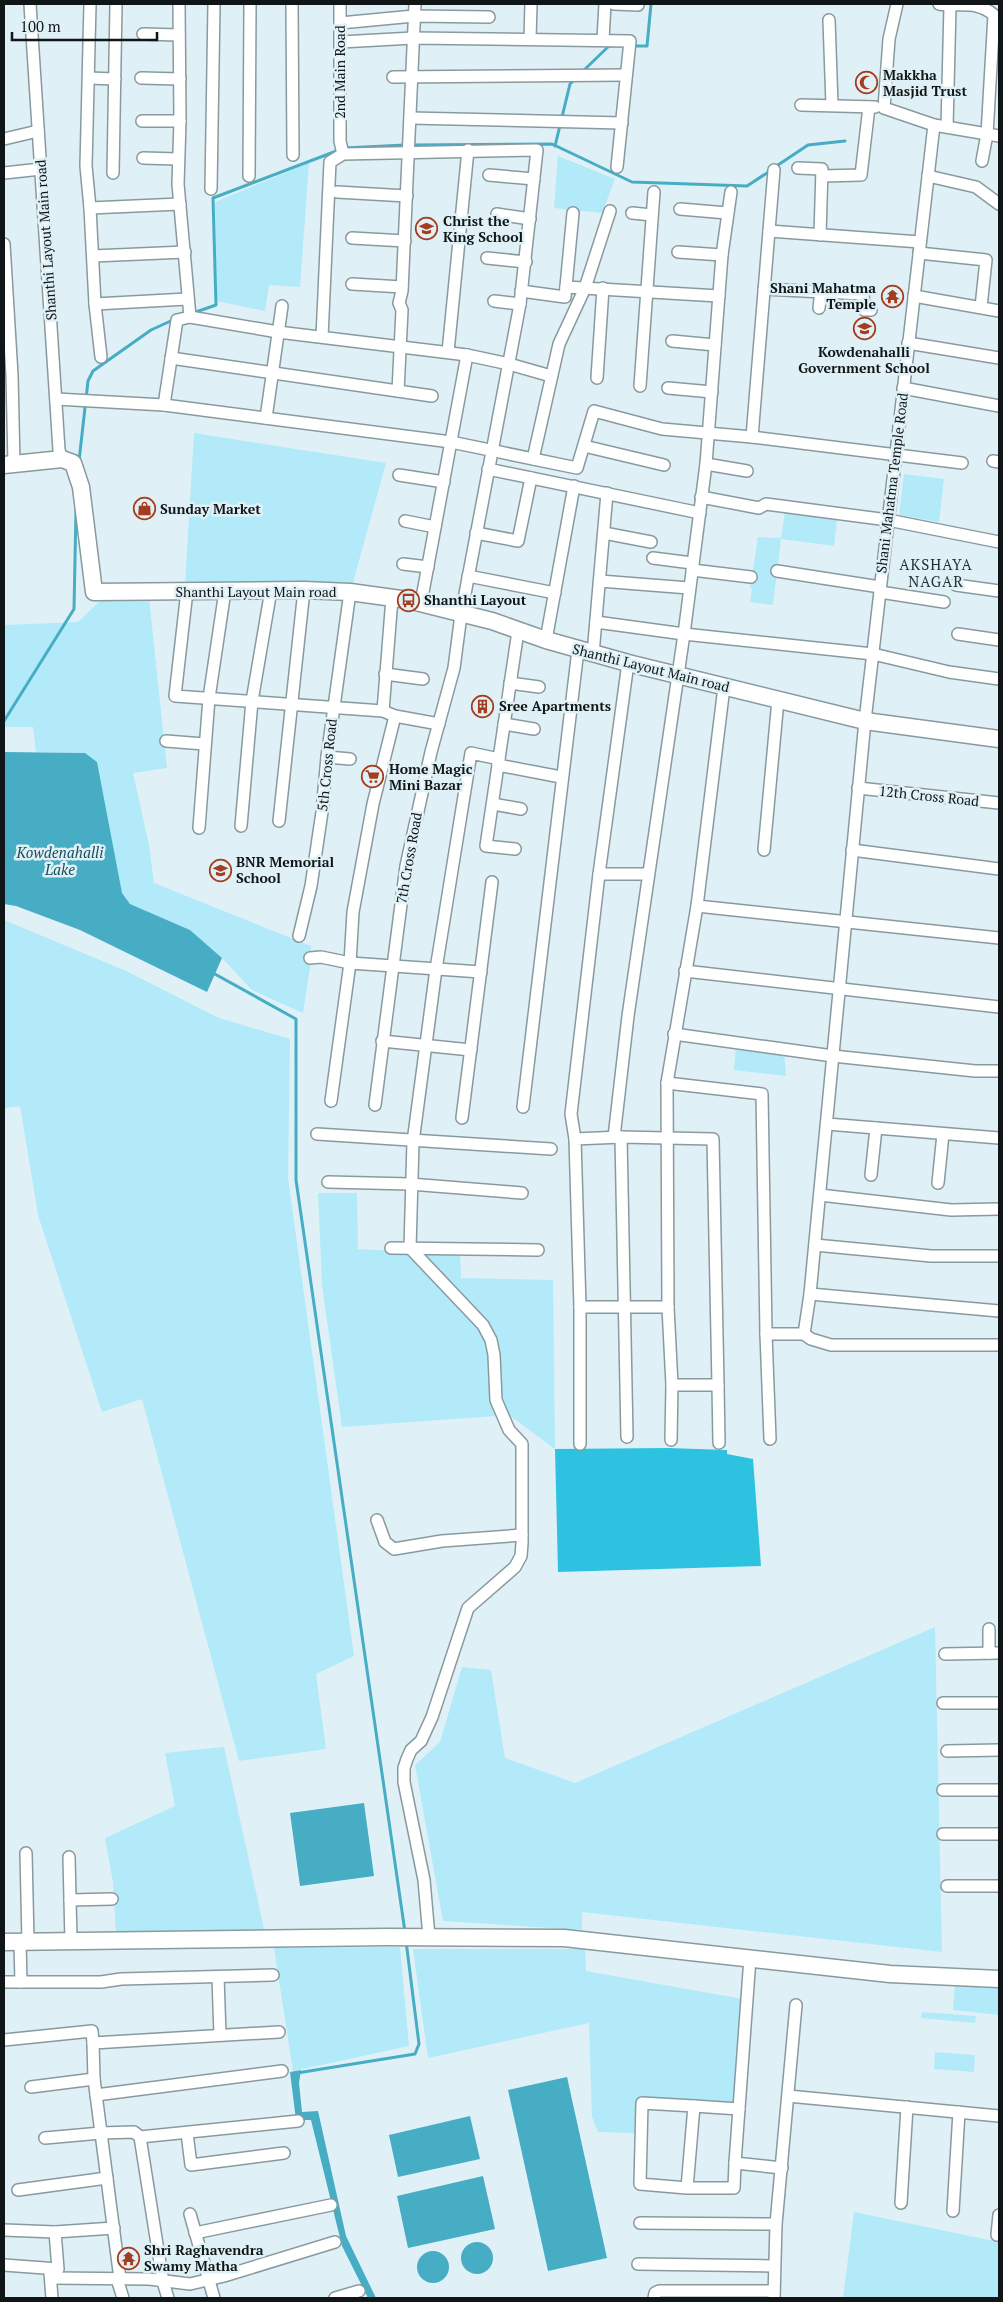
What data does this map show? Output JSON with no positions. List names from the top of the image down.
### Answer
{
  "streets": {
    "street": [
      "2nd Main Road",
      "Shanthi Layout Main road",
      "Shani Mahatma Temple Road",
      "5th Cross Road",
      "12th Cross Road",
      "7th Cross Road"
    ]
  },
  "crossings": [
    ["Shanthi Layout Main road", "Shani Mahatma Temple Road"],
    ["Shanthi Layout Main road", "5th Cross Road"],
    ["Shanthi Layout Main road", "7th Cross Road"],
    ["Shani Mahatma Temple Road", "12th Cross Road"]
  ],
  "districts": ["AKSHAYA NAGAR"],
  "water": ["Kowdenahalli Lake"],
  "places": {
    "mosque": ["Makkha Masjid Trust"],
    "school or university": ["Christ the King School", "Kowdenahalli Government School", "BNR Memorial School"],
    "temple": ["Shani Mahatma Temple", "Shri Raghavendra Swamy Matha"],
    "shop": ["Sunday Market"],
    "bus stop": ["Shanthi Layout"],
    "building": ["Sree Apartments"],
    "supermarket": ["Home Magic Mini Bazar"]
  },
  "scale_bar": "100 m"
}
